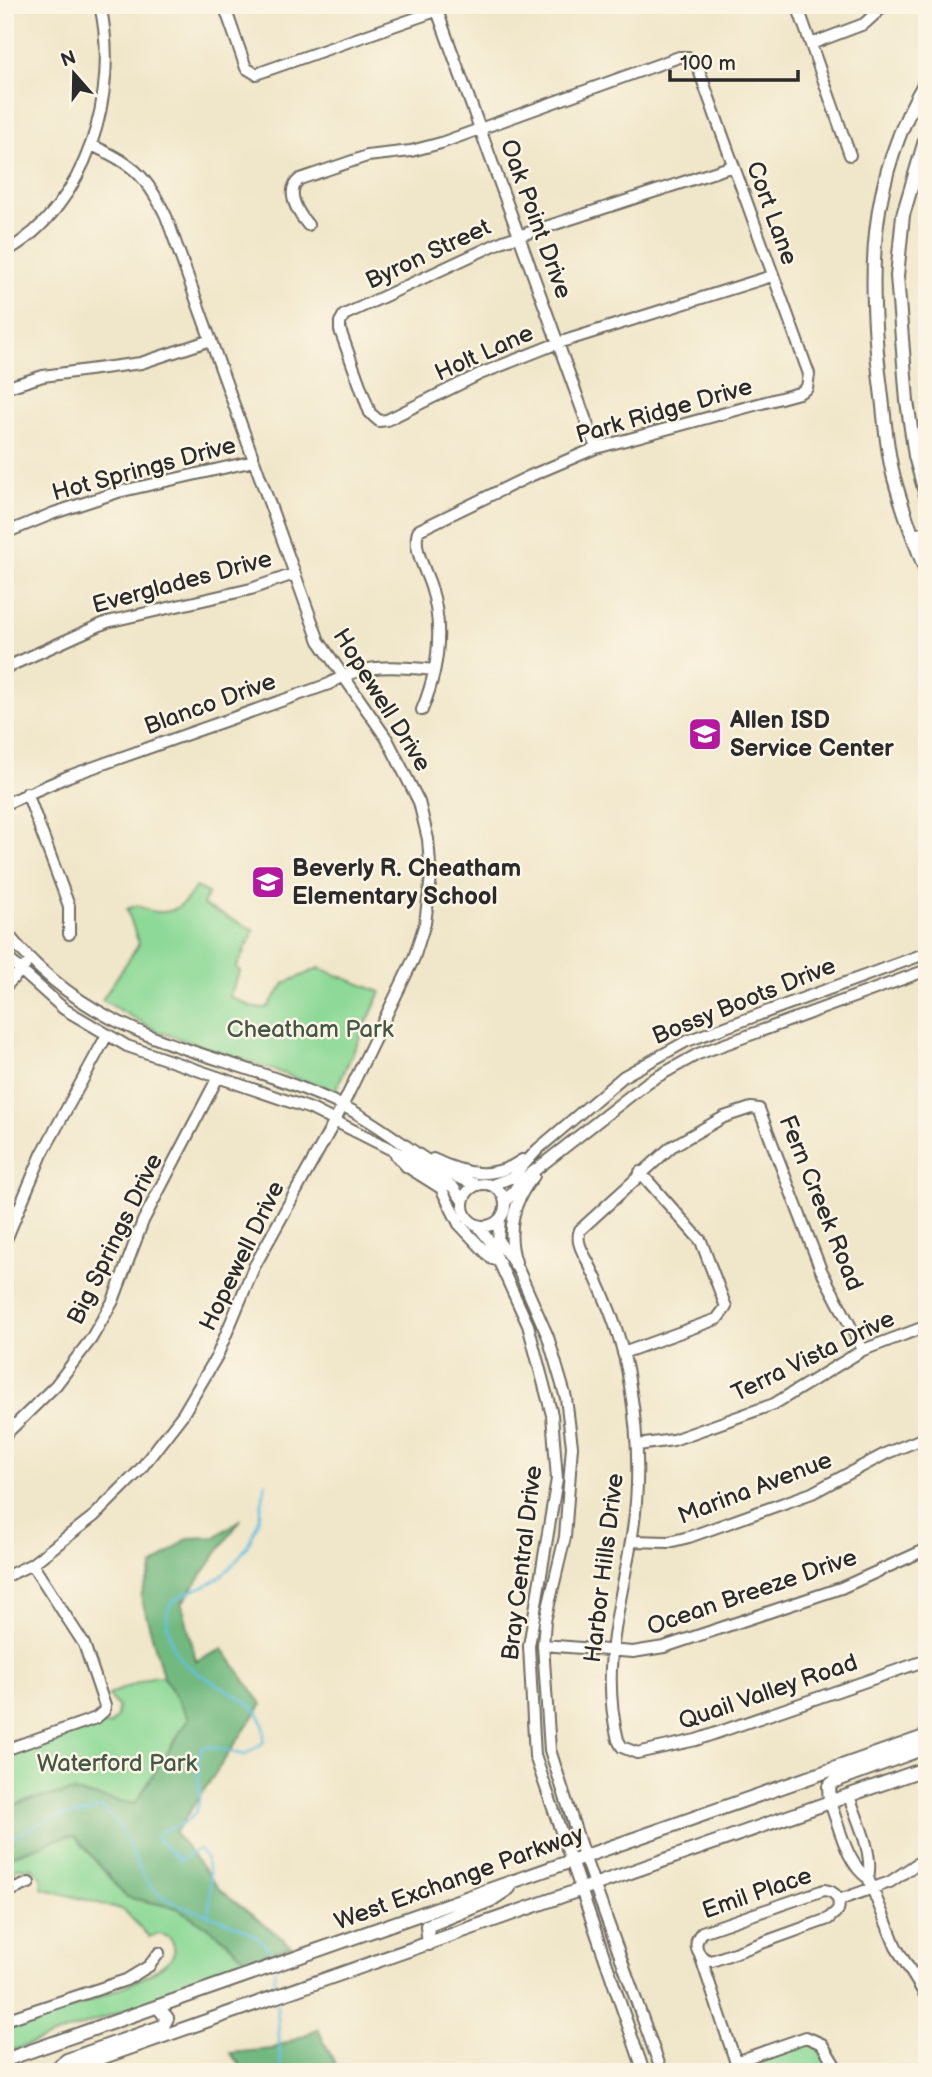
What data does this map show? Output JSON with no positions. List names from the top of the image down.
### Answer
{
  "streets": {
    "main road": ["West Exchange Parkway"],
    "street": [
      "Cort Lane",
      "Oak Point Drive",
      "Byron Street",
      "Holt Lane",
      "Park Ridge Drive",
      "Hot Springs Drive",
      "Everglades Drive",
      "Hopewell Drive",
      "Blanco Drive",
      "Bossy Boots Drive",
      "Fern Creek Road",
      "Big Springs Drive",
      "Terra Vista Drive",
      "Marina Avenue",
      "Bray Central Drive",
      "Harbor Hills Drive",
      "Ocean Breeze Drive",
      "Quail Valley Road",
      "Emil Place"
    ]
  },
  "crossings": [
    ["Cort Lane", "Oak Point Drive"],
    ["Cort Lane", "Byron Street"],
    ["Cort Lane", "Holt Lane"],
    ["Cort Lane", "Park Ridge Drive"],
    ["Oak Point Drive", "Byron Street"],
    ["Oak Point Drive", "Holt Lane"],
    ["Oak Point Drive", "Park Ridge Drive"],
    ["Byron Street", "Holt Lane"],
    ["Park Ridge Drive", "Blanco Drive"],
    ["Hot Springs Drive", "Hopewell Drive"],
    ["Everglades Drive", "Hopewell Drive"],
    ["Hopewell Drive", "Blanco Drive"],
    ["Bossy Boots Drive", "Bray Central Drive"],
    ["Fern Creek Road", "Terra Vista Drive"],
    ["Fern Creek Road", "Harbor Hills Drive"],
    ["Terra Vista Drive", "Harbor Hills Drive"],
    ["Marina Avenue", "Harbor Hills Drive"],
    ["Bray Central Drive", "Ocean Breeze Drive"],
    ["Bray Central Drive", "West Exchange Parkway"],
    ["Harbor Hills Drive", "Ocean Breeze Drive"],
    ["Harbor Hills Drive", "Quail Valley Road"]
  ],
  "parks": ["Cheatham Park", "Waterford Park"],
  "places": {
    "school or university": ["Allen ISD Service Center", "Beverly R. Cheatham Elementary School"]
  },
  "scale_bar": "100 m",
  "north": "top"
}
